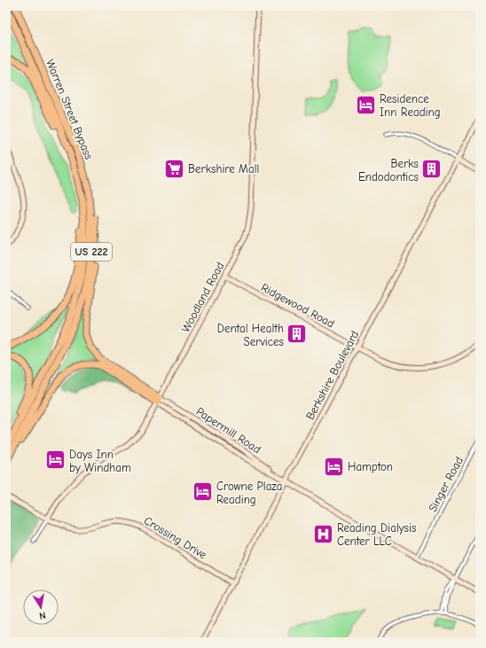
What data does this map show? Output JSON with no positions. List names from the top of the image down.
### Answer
{
  "streets": {
    "highway": ["Warren Street Bypass", "US 222"],
    "main road": [
      "Woodland Road",
      "Ridgewood Road",
      "Berkshire Boulevard",
      "Papermill Road",
      "Crossing Drive"
    ],
    "street": ["Singer Road"]
  },
  "crossings": [
    ["Woodland Road", "Ridgewood Road"],
    ["Woodland Road", "Papermill Road"],
    ["Woodland Road", "Crossing Drive"],
    ["Ridgewood Road", "Berkshire Boulevard"],
    ["Berkshire Boulevard", "Papermill Road"],
    ["Berkshire Boulevard", "Crossing Drive"],
    ["Papermill Road", "Singer Road"]
  ],
  "places": {
    "hotel": [
      "Residence Inn Reading",
      "Days Inn by Windham",
      "Hampton",
      "Crowne Plaza Reading"
    ],
    "supermarket": ["Berkshire Mall"],
    "building": ["Berks Endodontics", "Dental Health Services"],
    "hospital": ["Reading Dialysis Center LLC"]
  },
  "north": "bottom"
}
